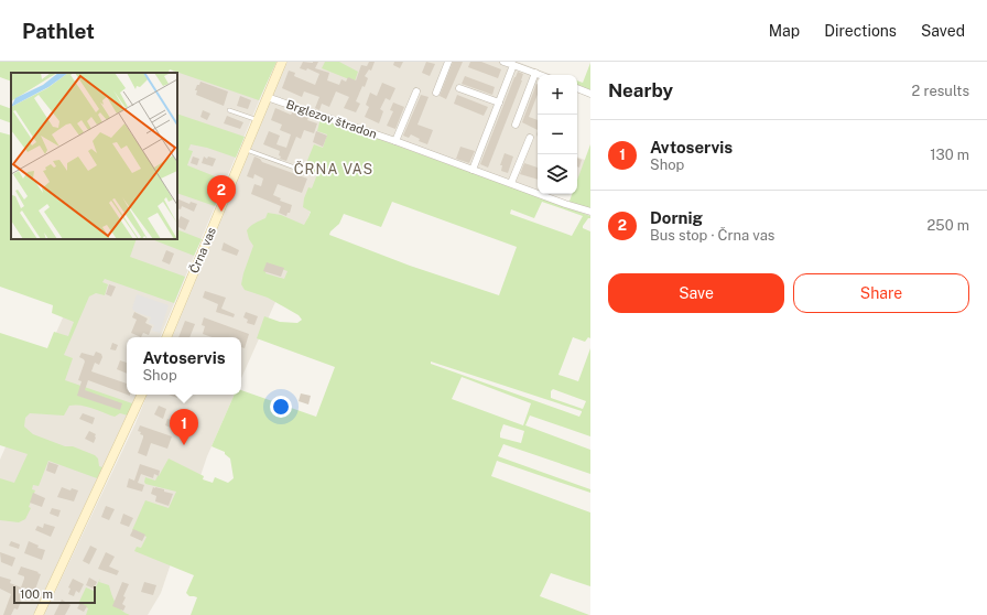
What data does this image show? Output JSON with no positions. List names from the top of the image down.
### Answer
{
  "streets": {
    "street": ["Brglezov štradon", "Črna vas"]
  },
  "crossings": [
    ["Brglezov štradon", "Črna vas"]
  ],
  "districts": ["ČRNA VAS"],
  "scale_bar": "100 m",
  "page": {
    "header": "Pathlet",
    "nav": ["Map", "Directions", "Saved"],
    "heading": ["Nearby", "2 results"],
    "map_buttons": ["+", "−"],
    "list": [
      {
        "mark": "1",
        "name": "Avtoservis",
        "note": "Shop",
        "value": "130 m"
      },
      {
        "mark": "2",
        "name": "Dornig",
        "note": "Bus stop · Črna vas",
        "value": "250 m"
      }
    ],
    "pins": ["2", "1"],
    "buttons": ["Save", "Share"],
    "popup": ["Avtoservis", "Shop"],
    "scale": "100 m"
  }
}
